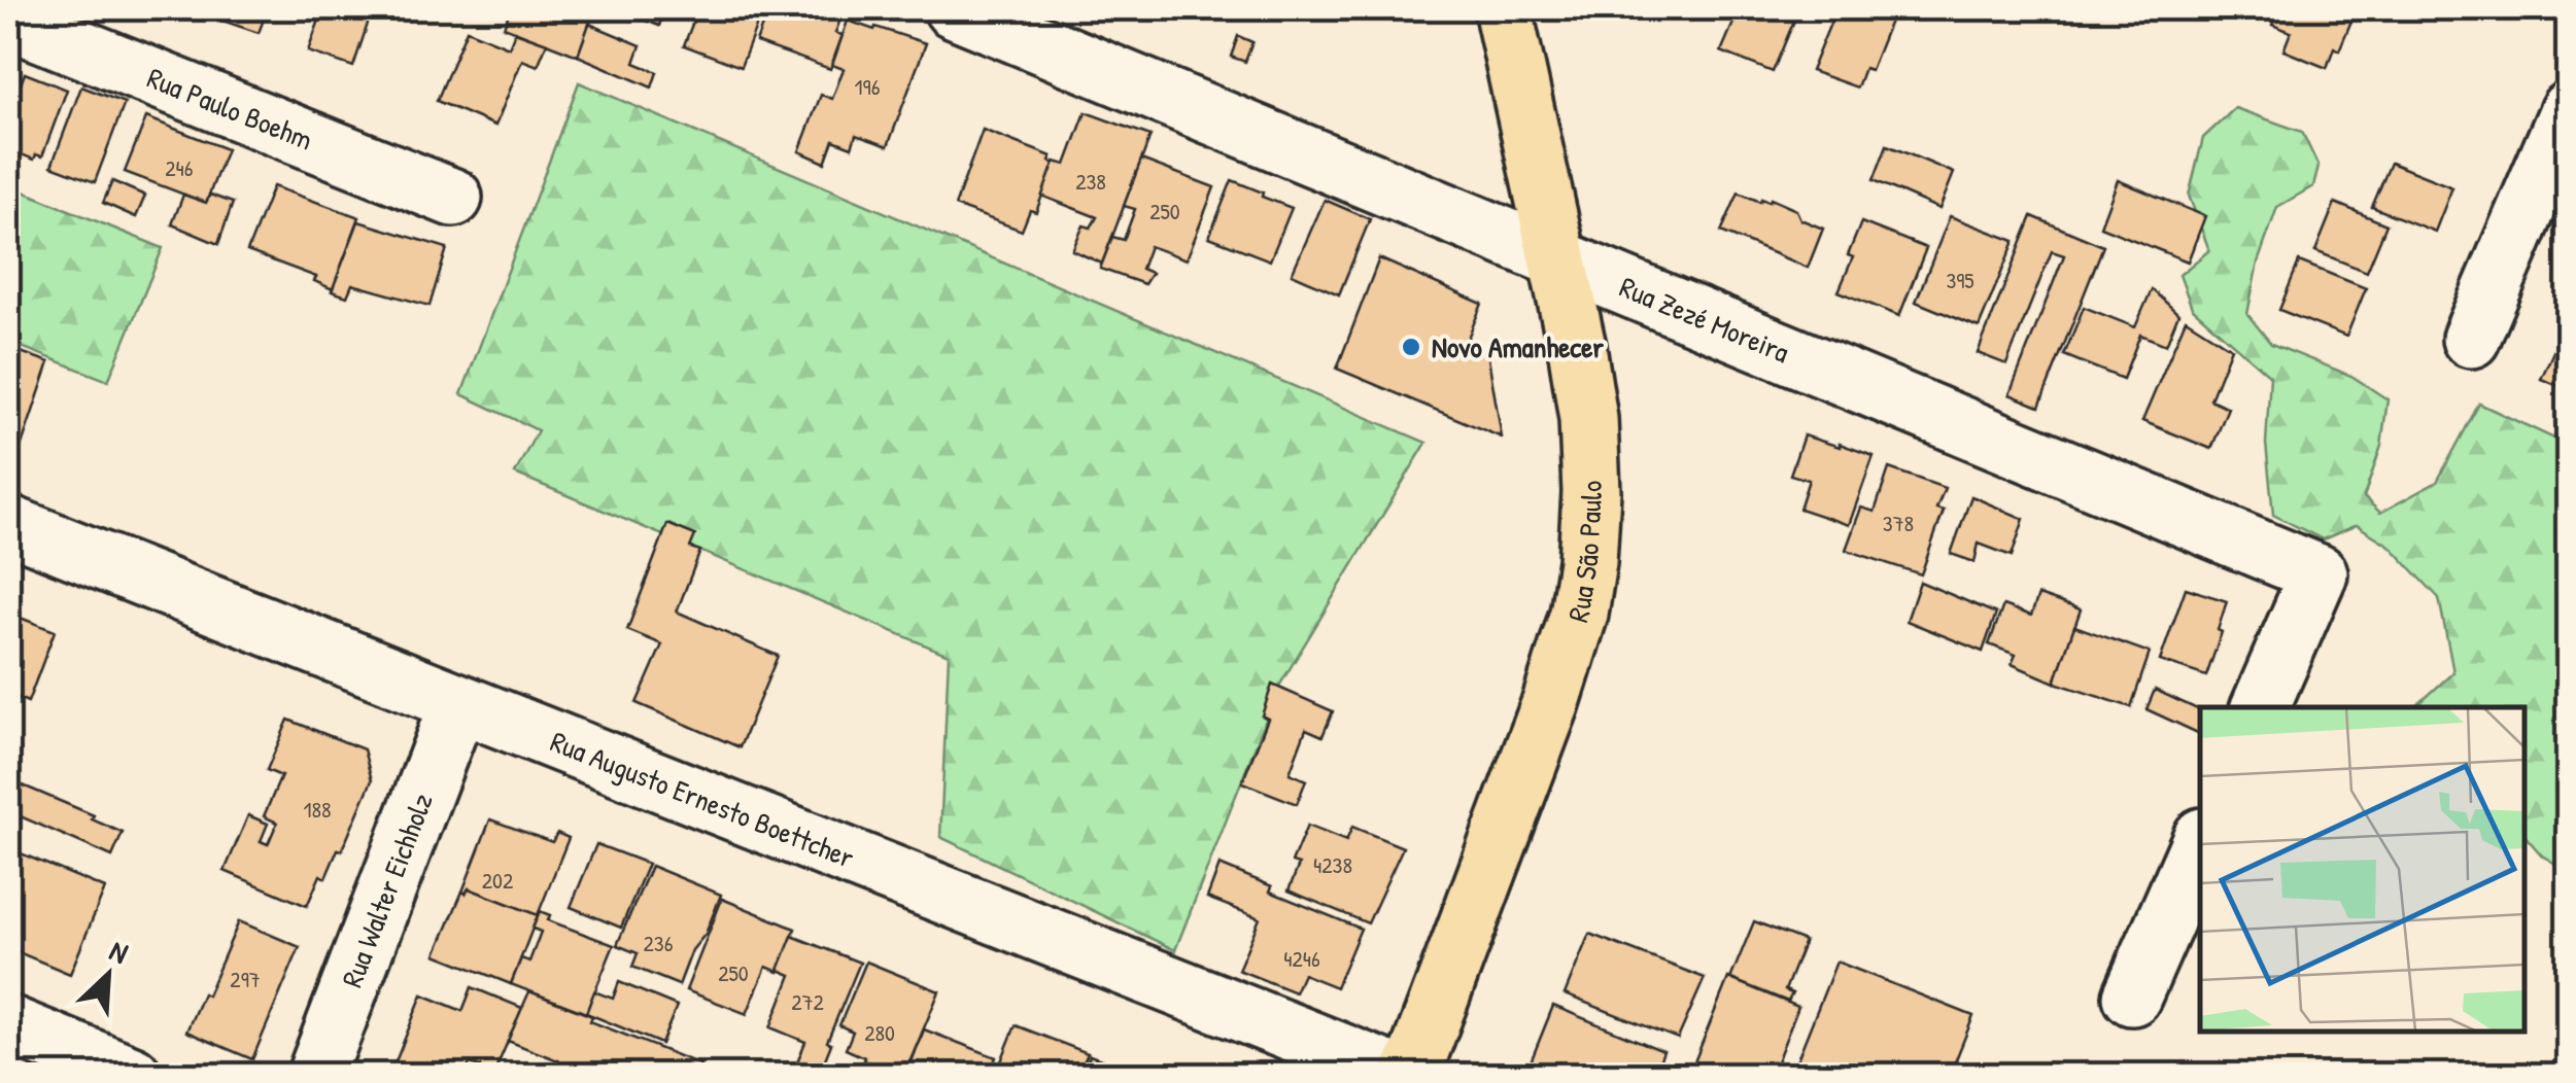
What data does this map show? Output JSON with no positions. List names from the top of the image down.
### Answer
{
  "streets": {
    "main road": ["Rua São Paulo"],
    "street": [
      "Rua Paulo Boehm",
      "Rua Zezé Moreira",
      "Rua Augusto Ernesto Boettcher",
      "Rua Walter Eichholz"
    ]
  },
  "crossings": [
    ["Rua Zezé Moreira", "Rua São Paulo"],
    ["Rua Augusto Ernesto Boettcher", "Rua Walter Eichholz"]
  ],
  "places": ["Novo Amanhecer"],
  "house_numbers": [
    "196",
    "246",
    "238",
    "250",
    "395",
    "378",
    "188",
    "4238",
    "202",
    "236",
    "4246",
    "250",
    "297",
    "272",
    "280"
  ],
  "north": "top right"
}
